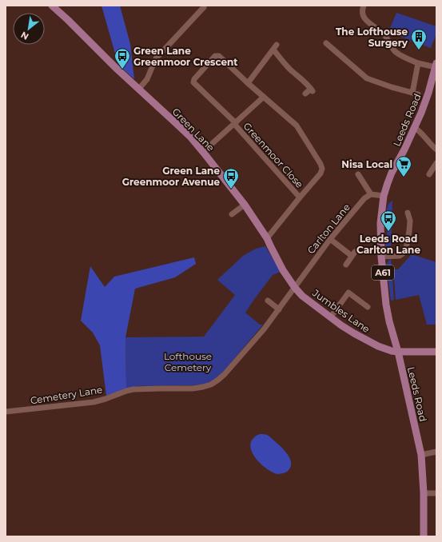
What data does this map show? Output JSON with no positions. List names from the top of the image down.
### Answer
{
  "streets": {
    "main road": [
      "Leeds Road",
      "Green Lane",
      "A61",
      "Jumbles Lane"
    ],
    "street": ["Greenmoor Close", "Carlton Lane", "Cemetery Lane"]
  },
  "crossings": [
    ["Leeds Road", "Jumbles Lane"],
    ["Green Lane", "Carlton Lane"],
    ["Green Lane", "Jumbles Lane"],
    ["Green Lane", "Cemetery Lane"],
    ["Carlton Lane", "Jumbles Lane"],
    ["Carlton Lane", "Cemetery Lane"],
    ["Jumbles Lane", "Cemetery Lane"]
  ],
  "parks": ["Lofthouse Cemetery"],
  "places": {
    "building": ["The Lofthouse Surgery"],
    "bus stop": ["Green Lane Greenmoor Crescent", "Green Lane Greenmoor Avenue", "Leeds Road Carlton Lane"],
    "supermarket": ["Nisa Local"]
  },
  "north": "bottom left"
}
